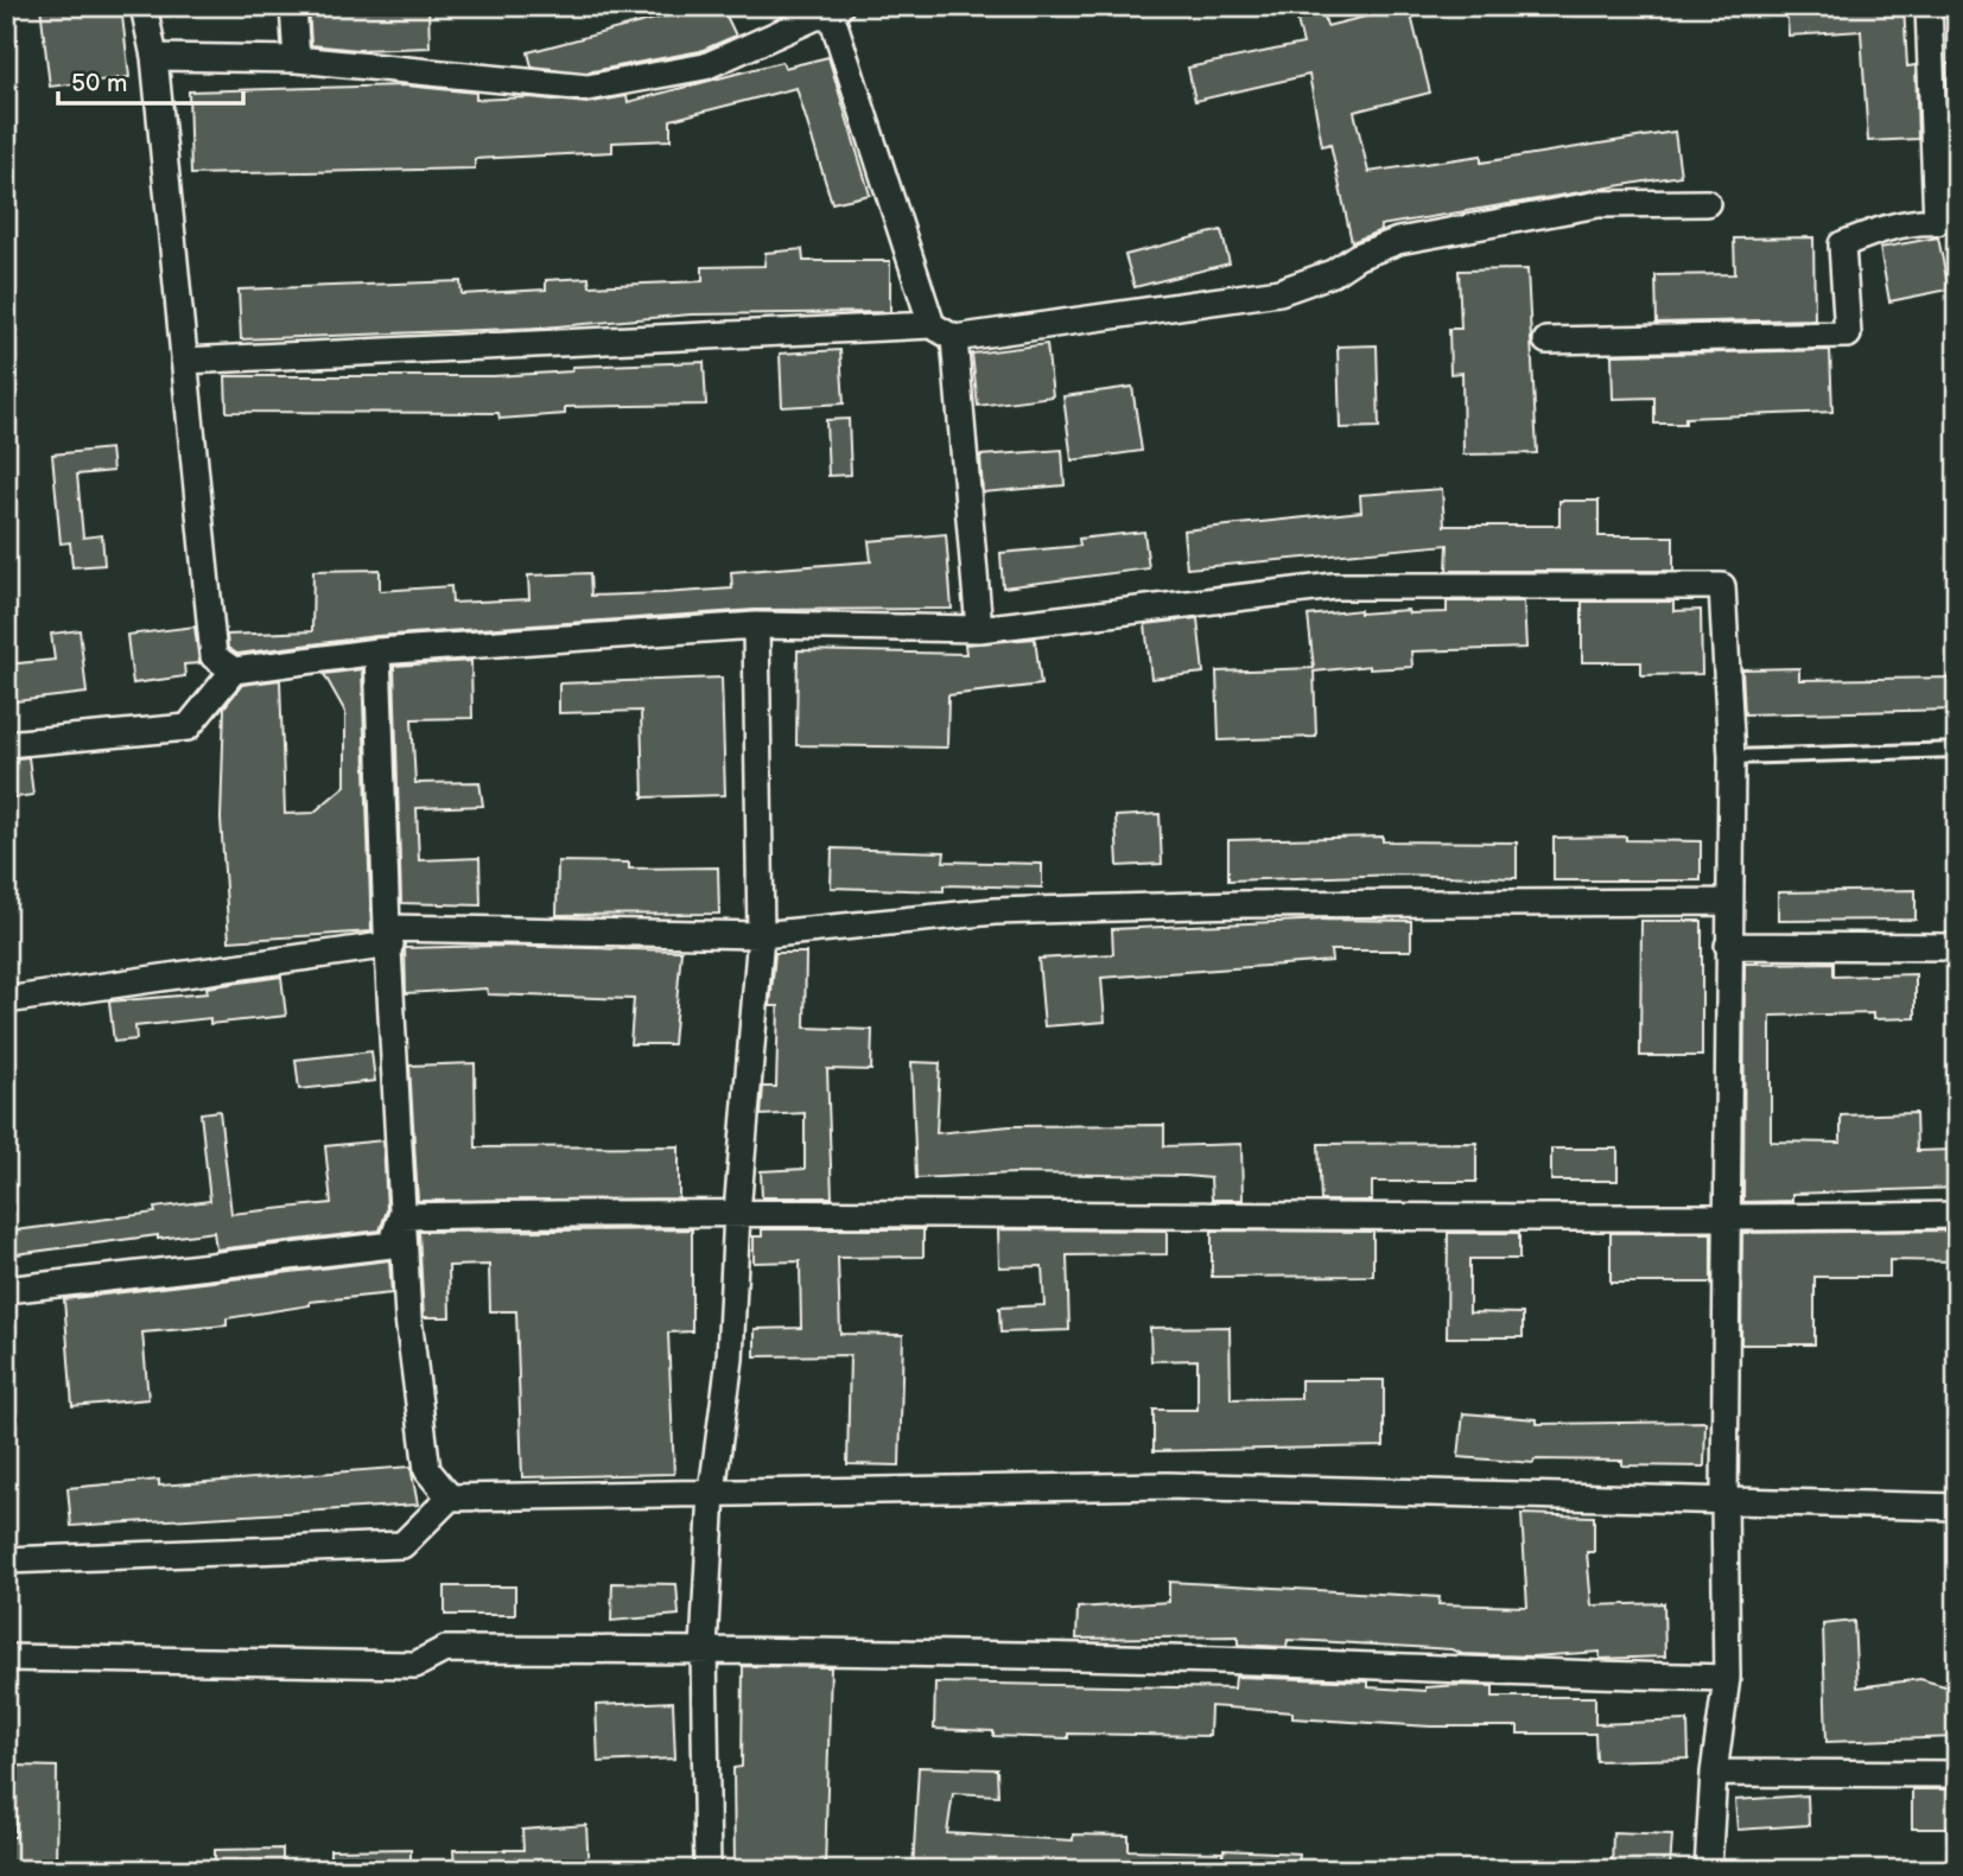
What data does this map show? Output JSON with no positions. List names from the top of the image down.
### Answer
{
  "scale_bar": "50 m"
}
